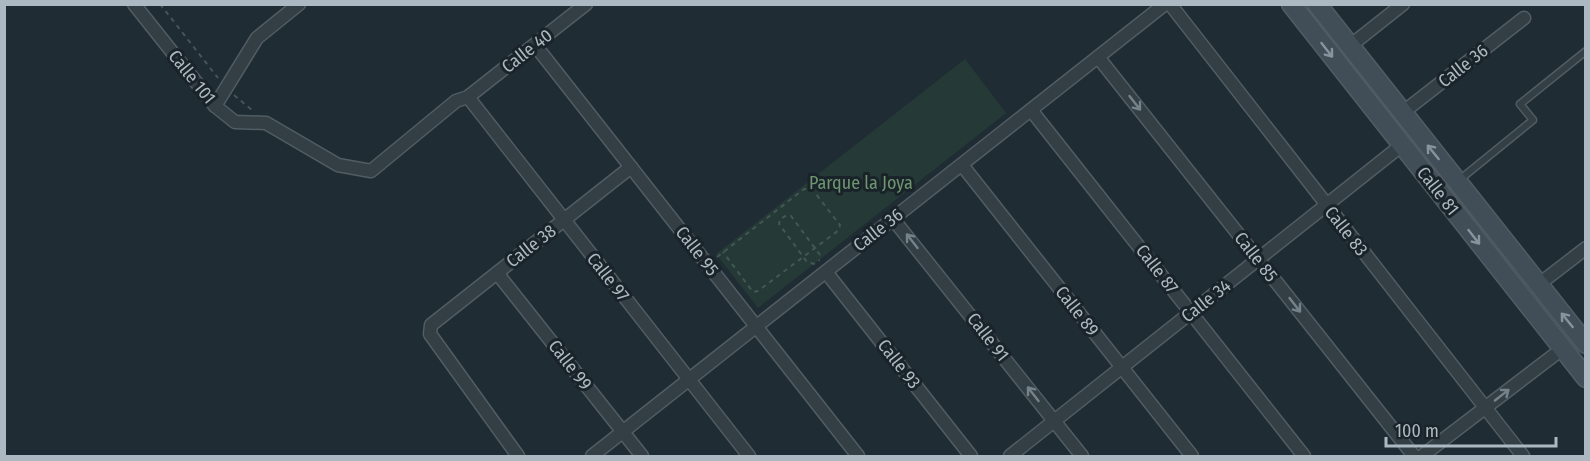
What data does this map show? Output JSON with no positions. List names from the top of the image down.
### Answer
{
  "streets": {
    "main road": ["Calle 81"],
    "street": [
      "Calle 40",
      "Calle 36",
      "Calle 101",
      "Calle 83",
      "Calle 38",
      "Calle 95",
      "Calle 85",
      "Calle 87",
      "Calle 97",
      "Calle 34",
      "Calle 89",
      "Calle 91",
      "Calle 93",
      "Calle 99"
    ]
  },
  "crossings": [
    ["Calle 40", "Calle 101"],
    ["Calle 40", "Calle 95"],
    ["Calle 40", "Calle 97"],
    ["Calle 36", "Calle 81"],
    ["Calle 36", "Calle 95"],
    ["Calle 36", "Calle 85"],
    ["Calle 36", "Calle 87"],
    ["Calle 36", "Calle 97"],
    ["Calle 36", "Calle 89"],
    ["Calle 36", "Calle 91"],
    ["Calle 36", "Calle 93"],
    ["Calle 36", "Calle 99"],
    ["Calle 81", "Calle 34"],
    ["Calle 83", "Calle 34"],
    ["Calle 38", "Calle 95"],
    ["Calle 38", "Calle 97"],
    ["Calle 38", "Calle 99"],
    ["Calle 85", "Calle 34"],
    ["Calle 87", "Calle 34"],
    ["Calle 34", "Calle 89"],
    ["Calle 34", "Calle 91"]
  ],
  "one_way": ["Calle 85", "Calle 91"],
  "parks": ["Parque la Joya"],
  "scale_bar": "100 m"
}
